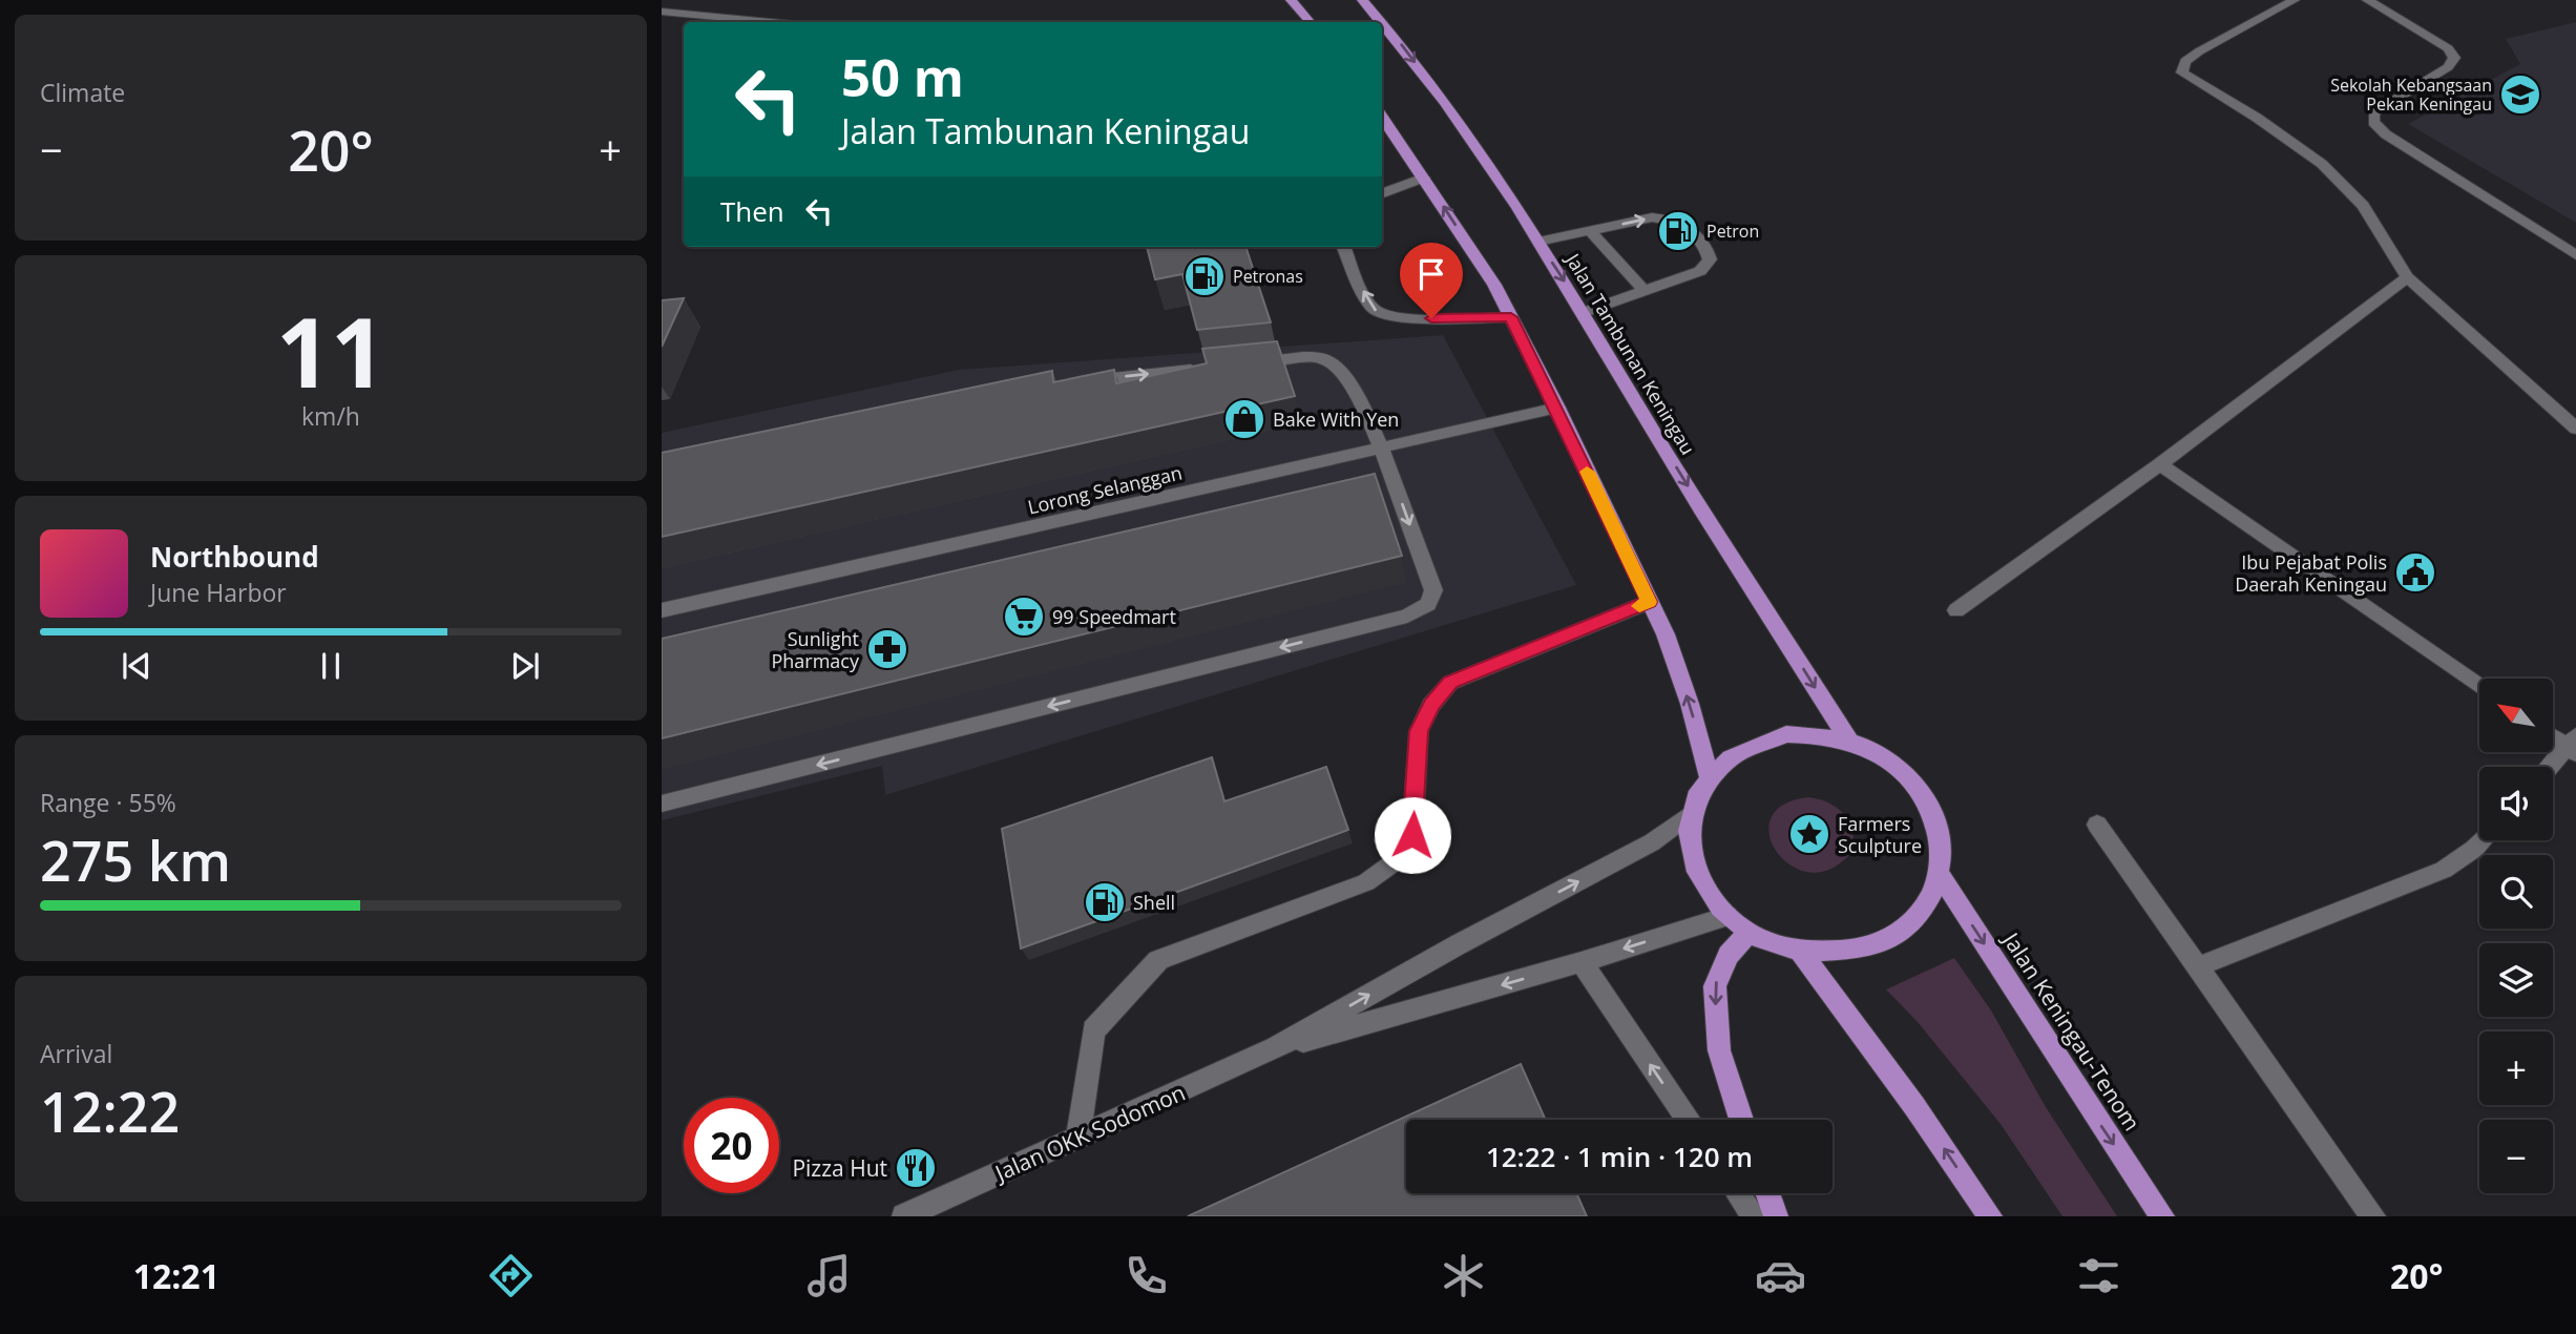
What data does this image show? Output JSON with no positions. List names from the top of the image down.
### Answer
{
  "streets": {
    "main road": ["Jalan Tambunan Keningau", "Jalan Keningau-Tenom"],
    "street": ["Lorong Selanggan", "Jalan OKK Sodomon"]
  },
  "crossings": [
    ["Jalan Tambunan Keningau", "Jalan Keningau-Tenom"]
  ],
  "places": {
    "school or university": ["Sekolah Kebangsaan Pekan Keningau"],
    "fuel station": ["Petron", "Petronas", "Shell"],
    "shop": ["Bake With Yen"],
    "public building": ["Ibu Pejabat Polis Daerah Keningau"],
    "supermarket": ["99 Speedmart"],
    "pharmacy": ["Sunlight Pharmacy"],
    "place": ["Farmers Sculpture"],
    "restaurant": ["Pizza Hut"]
  },
  "north": "top left",
  "page": {
    "tile": [
      "Climate",
      ["11", "km/h"],
      ["Range · 55%", "275 km"],
      ["Arrival", "12:22"]
    ],
    "turn": ["50 m", "Jalan Tambunan Keningau"],
    "heat": ["−", "20°", "+"],
    "then": "Then",
    "song": ["Northbound", "June Harbor"],
    "map_buttons": ["+", "−"],
    "limit": "20",
    "trip": "12:22 · 1 min · 120 m",
    "tabs": ["12:21", "20°"]
  }
}
